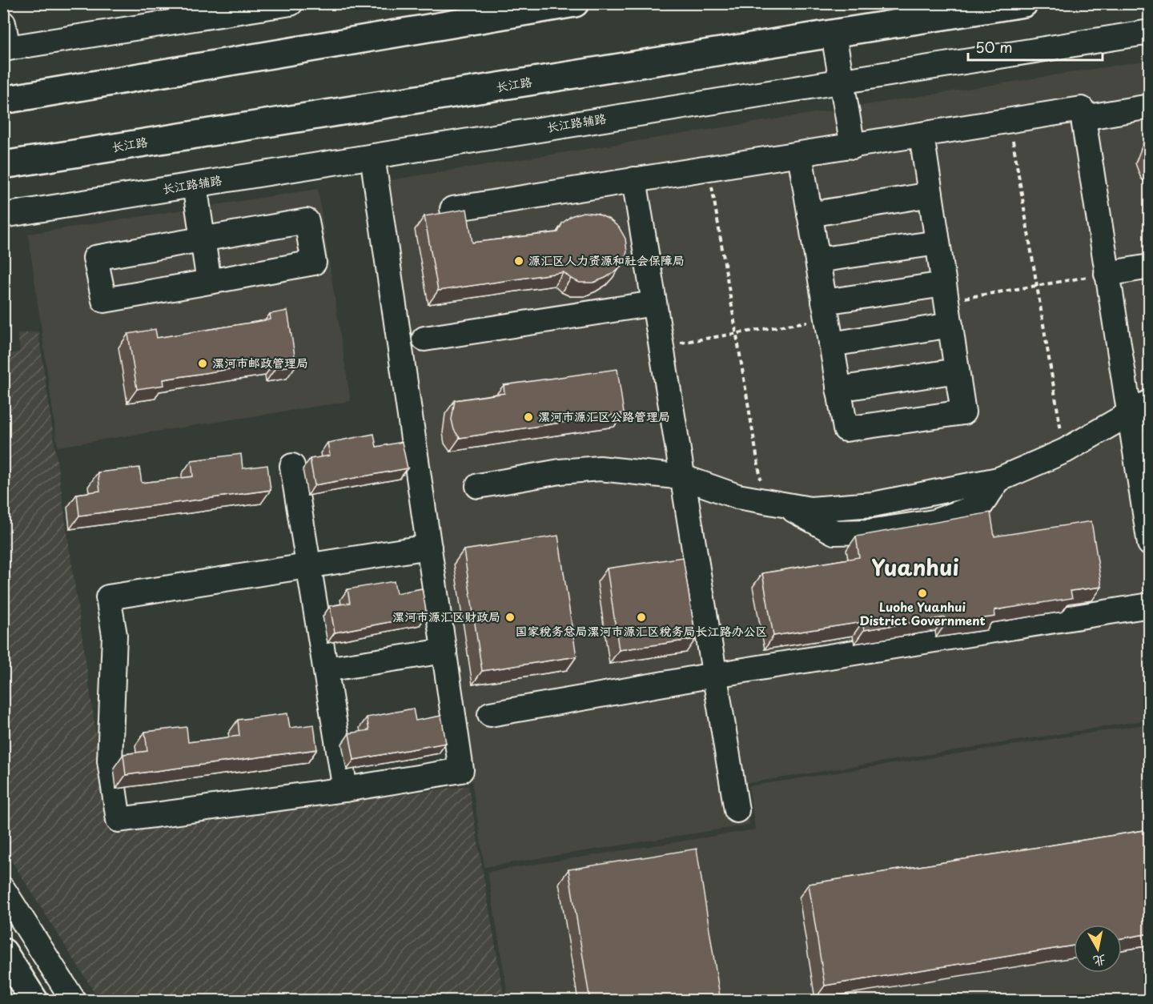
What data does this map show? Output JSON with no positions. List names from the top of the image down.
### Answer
{
  "streets": {
    "main road": ["长江路"],
    "street": ["长江路辅路"]
  },
  "districts": ["Yuanhui"],
  "places": [
    "源汇区人力资源和社会保障局",
    "漯河市邮政管理局",
    "漯河市源汇区公路管理局",
    "Luohe Yuanhui District Government",
    "漯河市源汇区财政局",
    "国家税务总局漯河市源汇区税务局长江路办公区"
  ],
  "scale_bar": "50 m",
  "north": "bottom"
}
